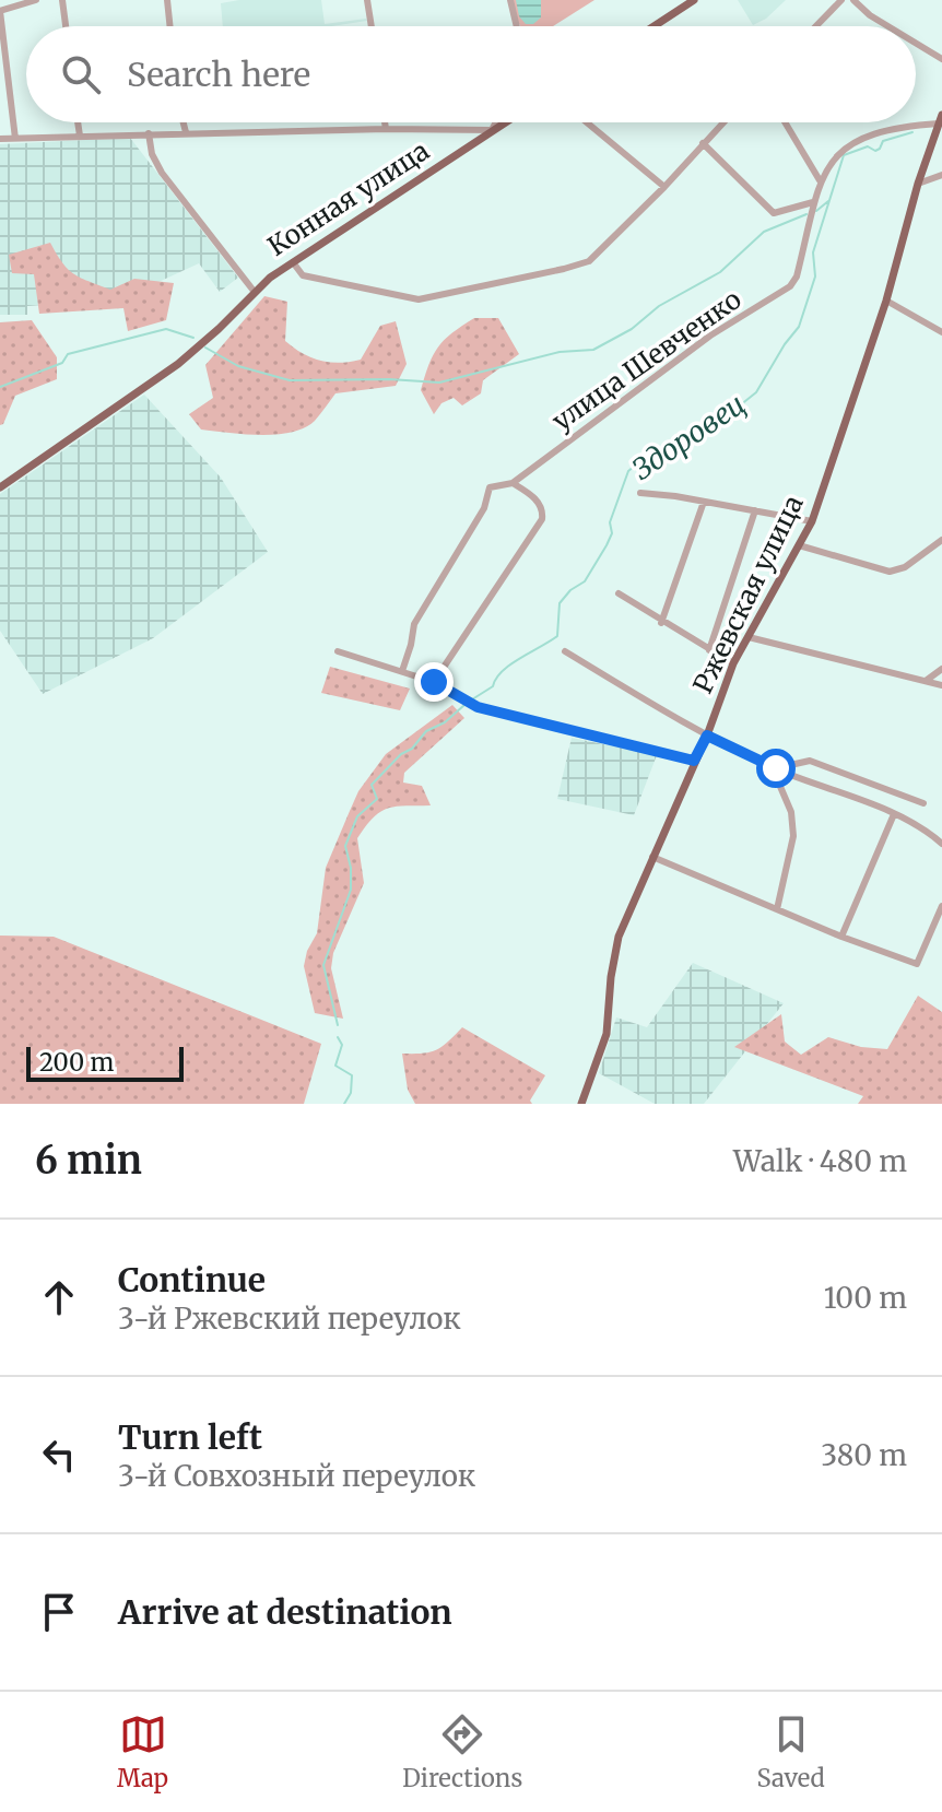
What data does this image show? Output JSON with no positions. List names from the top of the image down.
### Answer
{
  "streets": {
    "main road": ["Конная улица", "Ржевская улица"],
    "street": ["улица Шевченко"]
  },
  "crossings": [
    ["улица Шевченко", "Ржевская улица"]
  ],
  "water": ["Здоровец"],
  "scale_bar": "200 m",
  "page": {
    "search": "Search here",
    "scale": "200 m",
    "heading": ["6 min", "Walk · 480 m"],
    "list": [
      ["Continue", "3-й Ржевский переулок", "100 m"],
      ["Turn left", "3-й Совхозный переулок", "380 m"],
      "Arrive at destination"
    ],
    "nav": ["Map", "Directions", "Saved"]
  }
}
